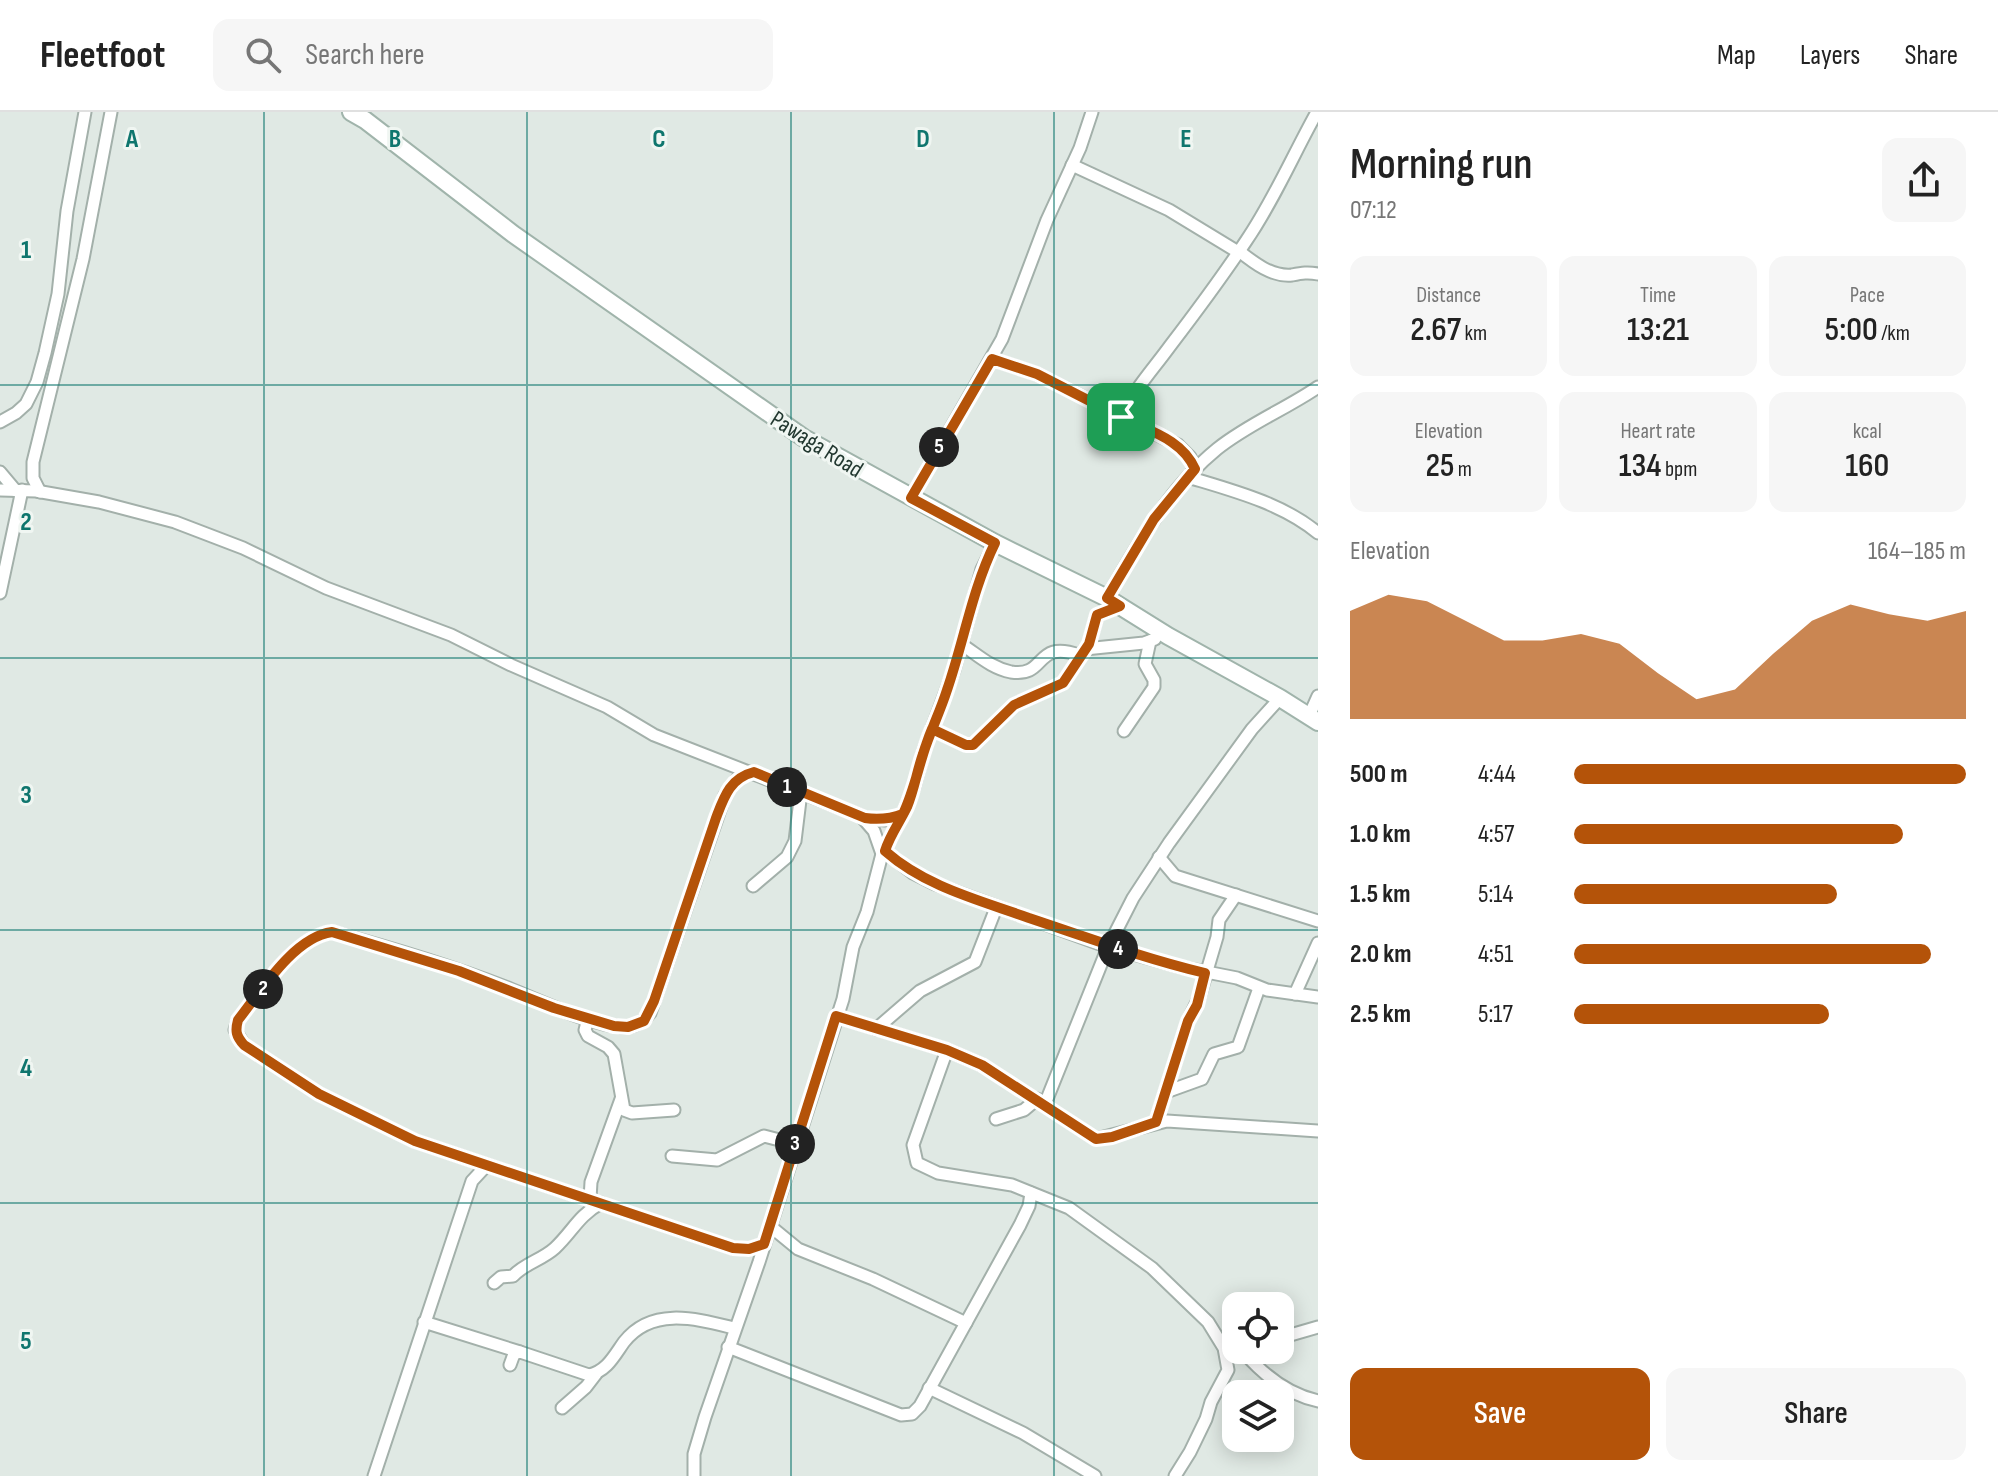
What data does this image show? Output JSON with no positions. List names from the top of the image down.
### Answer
{
  "streets": {
    "main road": ["Pawaga Road"]
  },
  "page": {
    "header": "Fleetfoot",
    "search": "Search here",
    "nav": ["Map", "Layers", "Share"],
    "heading": ["Morning run", "07:12"],
    "stats": [
      ["Distance", "2.67 km"],
      ["Time", "13:21"],
      ["Pace", "5:00 /km"],
      ["Elevation", "25 m"],
      ["Heart rate", "134 bpm"],
      ["kcal", "160"]
    ],
    "pins": [
      "5",
      "1",
      "4",
      "2",
      "3"
    ],
    "chart": ["Elevation", "164–185 m"],
    "list": [
      {
        "name": "500 m",
        "note": "4:44"
      },
      {
        "name": "1.0 km",
        "note": "4:57"
      },
      {
        "name": "1.5 km",
        "note": "5:14"
      },
      {
        "name": "2.0 km",
        "note": "4:51"
      },
      {
        "name": "2.5 km",
        "note": "5:17"
      }
    ],
    "buttons": ["Save", "Share"]
  },
  "grid": {
    "columns": [
      "A",
      "B",
      "C",
      "D",
      "E"
    ],
    "rows": [
      "1",
      "2",
      "3",
      "4",
      "5"
    ]
  }
}
